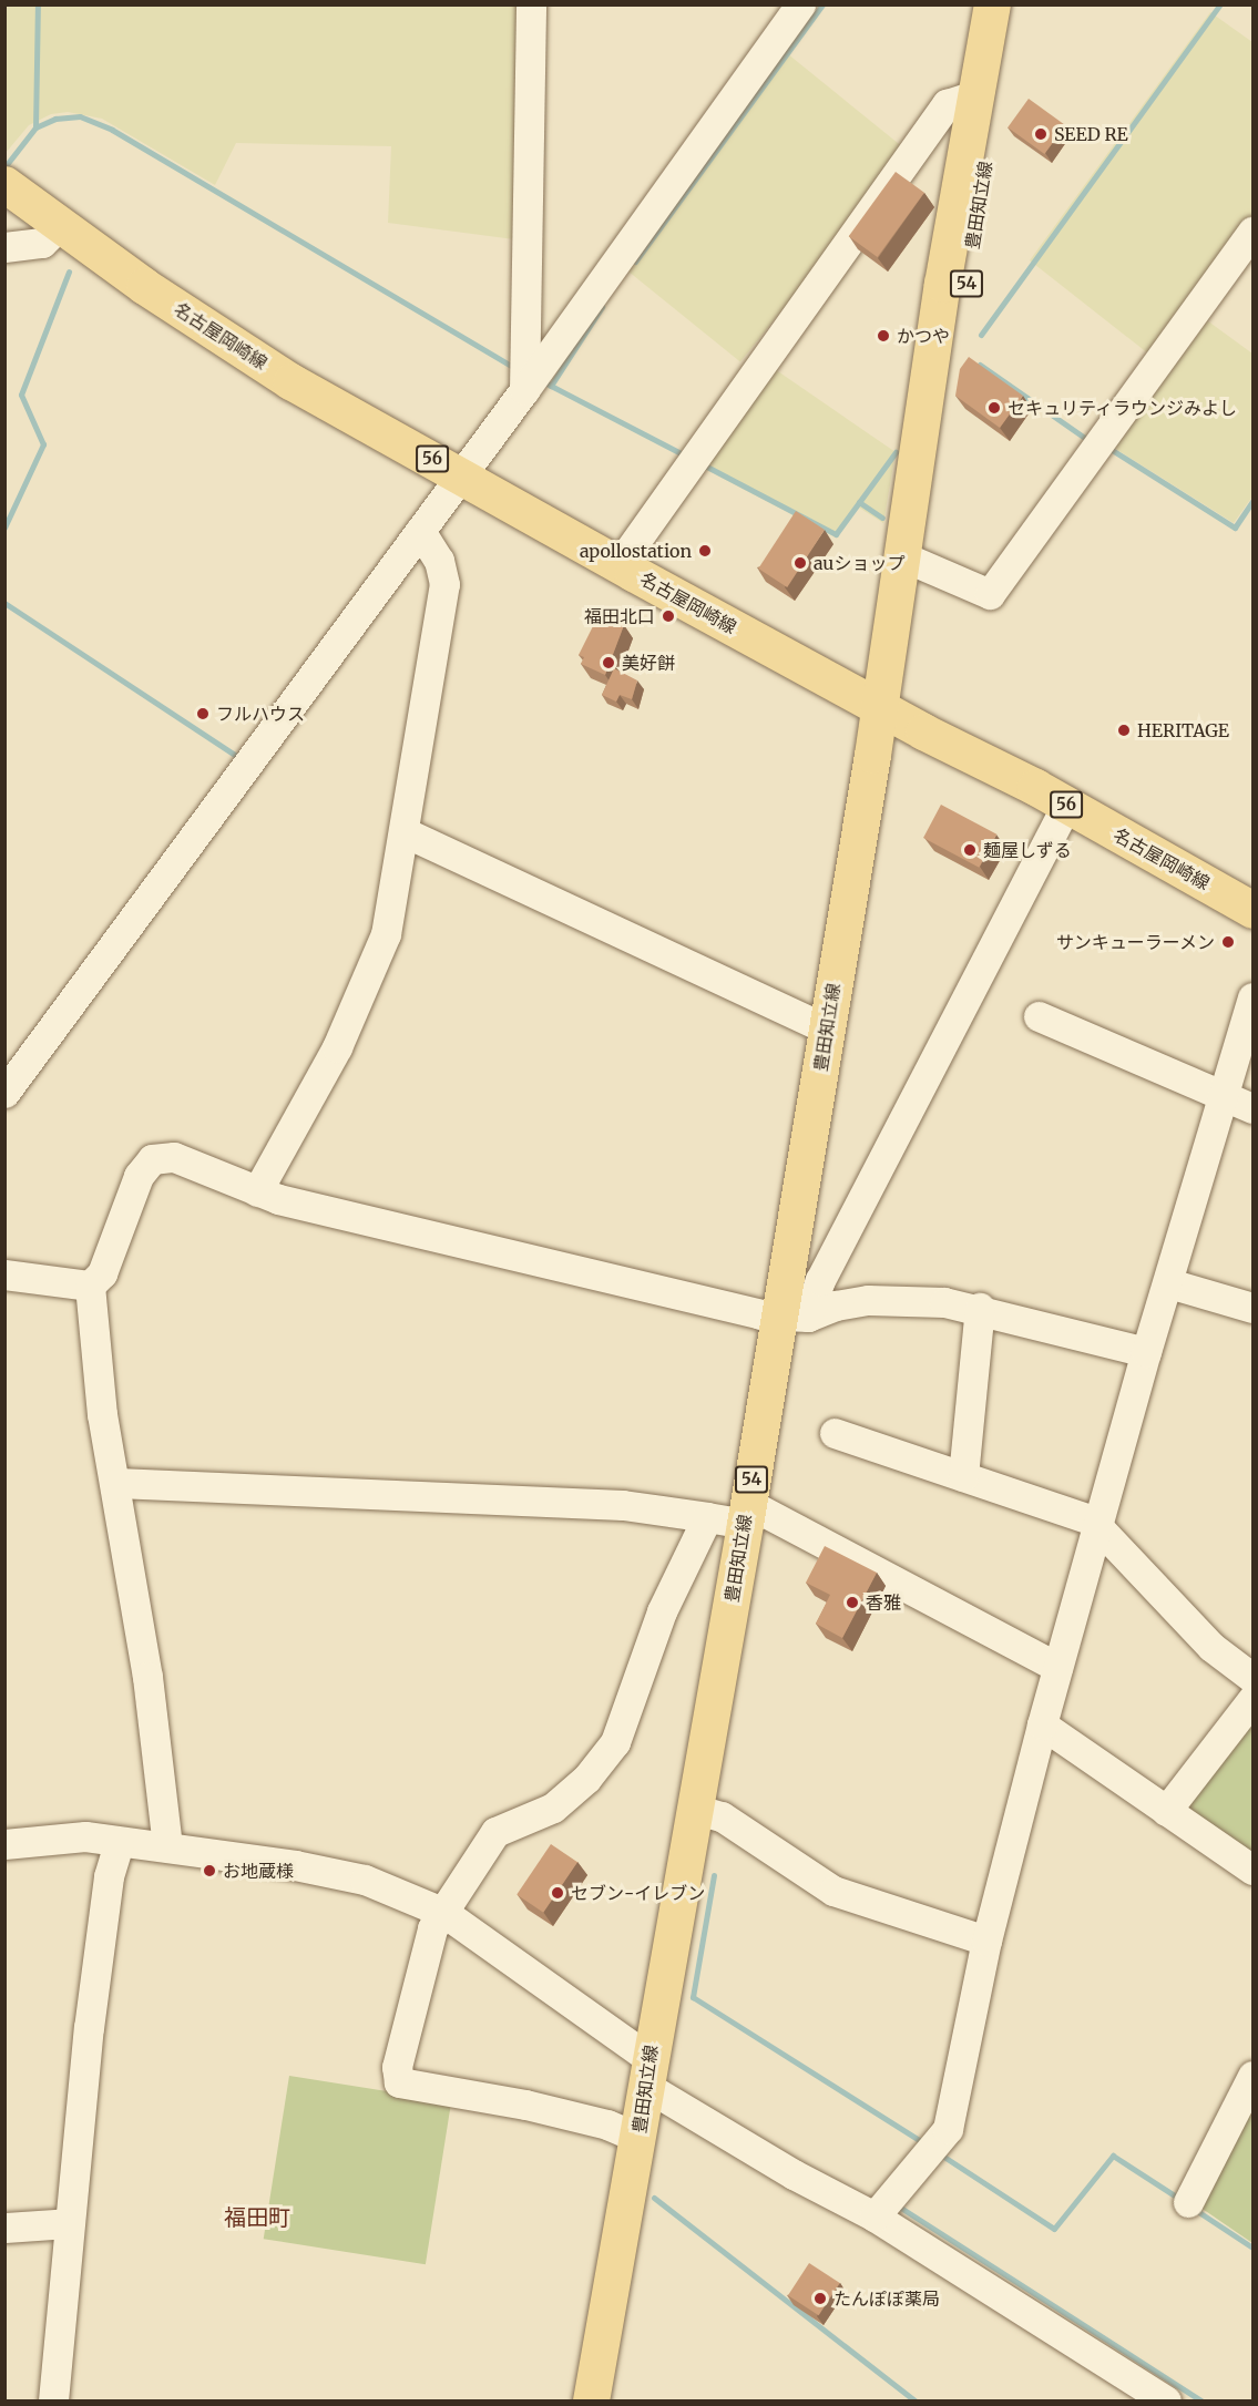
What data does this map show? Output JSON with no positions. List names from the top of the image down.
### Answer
{
  "streets": {
    "main road": [
      "豊田知立線",
      "54",
      "名古屋岡崎線",
      "56"
    ]
  },
  "crossings": [
    ["豊田知立線", "名古屋岡崎線"]
  ],
  "districts": ["福田町"],
  "places": [
    "SEED RE",
    "かつや",
    "セキュリティラウンジみよし",
    "apollostation",
    "auショップ",
    "福田北口",
    "美好餅",
    "フルハウス",
    "HERITAGE",
    "麺屋しずる",
    "サンキューラーメン",
    "香雅",
    "お地蔵様",
    "セブン-イレブン",
    "たんぽぽ薬局"
  ]
}
